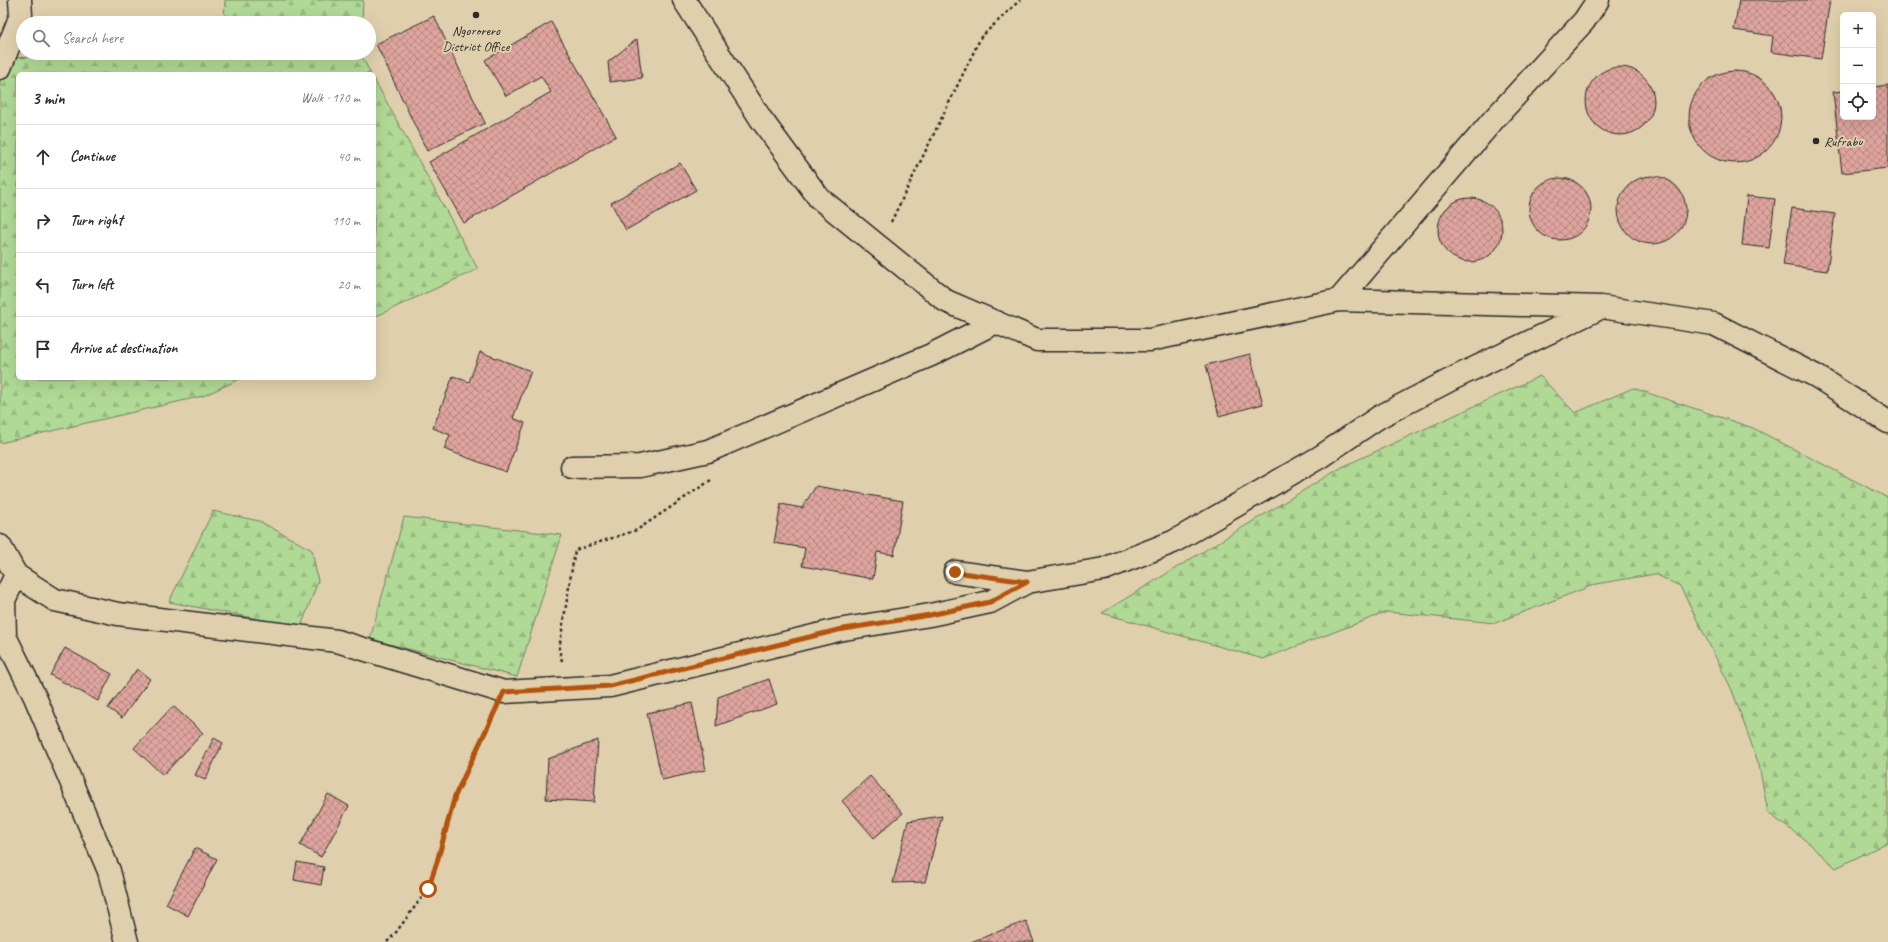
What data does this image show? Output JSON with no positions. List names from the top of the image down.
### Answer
{
  "places": ["Ngororero District Office", "Rufrabu"],
  "page": {
    "map_buttons": ["+", "−"],
    "search": "Search here",
    "heading": ["3 min", "Walk · 170 m"],
    "list": [
      ["Continue", "40 m"],
      ["Turn right", "110 m"],
      ["Turn left", "20 m"],
      "Arrive at destination"
    ]
  }
}
